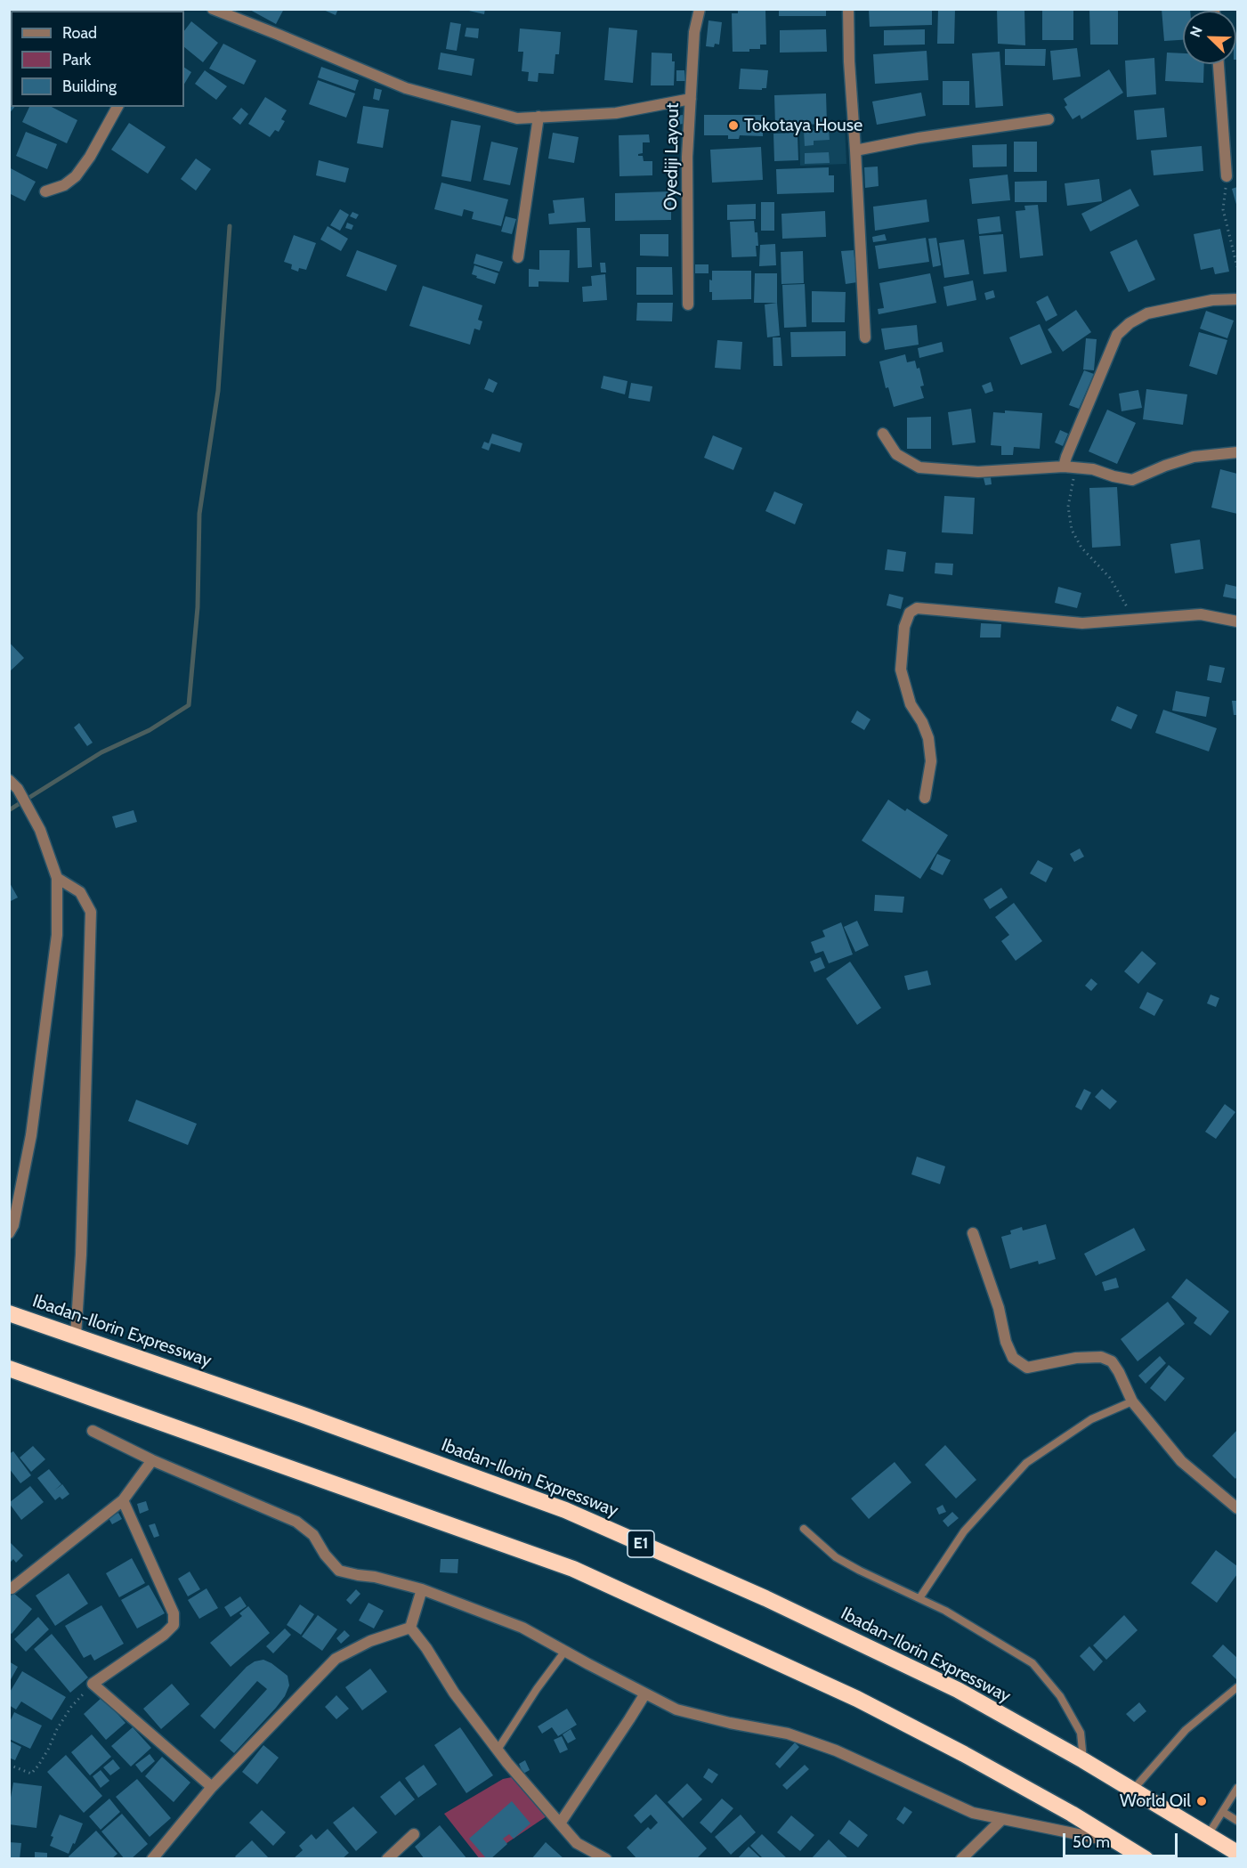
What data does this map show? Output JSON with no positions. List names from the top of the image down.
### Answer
{
  "streets": {
    "highway": ["Ibadan-Ilorin Expressway", "E1"],
    "street": ["Oyediji Layout"]
  },
  "places": ["Tokotaya House", "World Oil"],
  "legend": ["Road", "Park", "Building"],
  "scale_bar": "50 m",
  "north": "top left"
}
